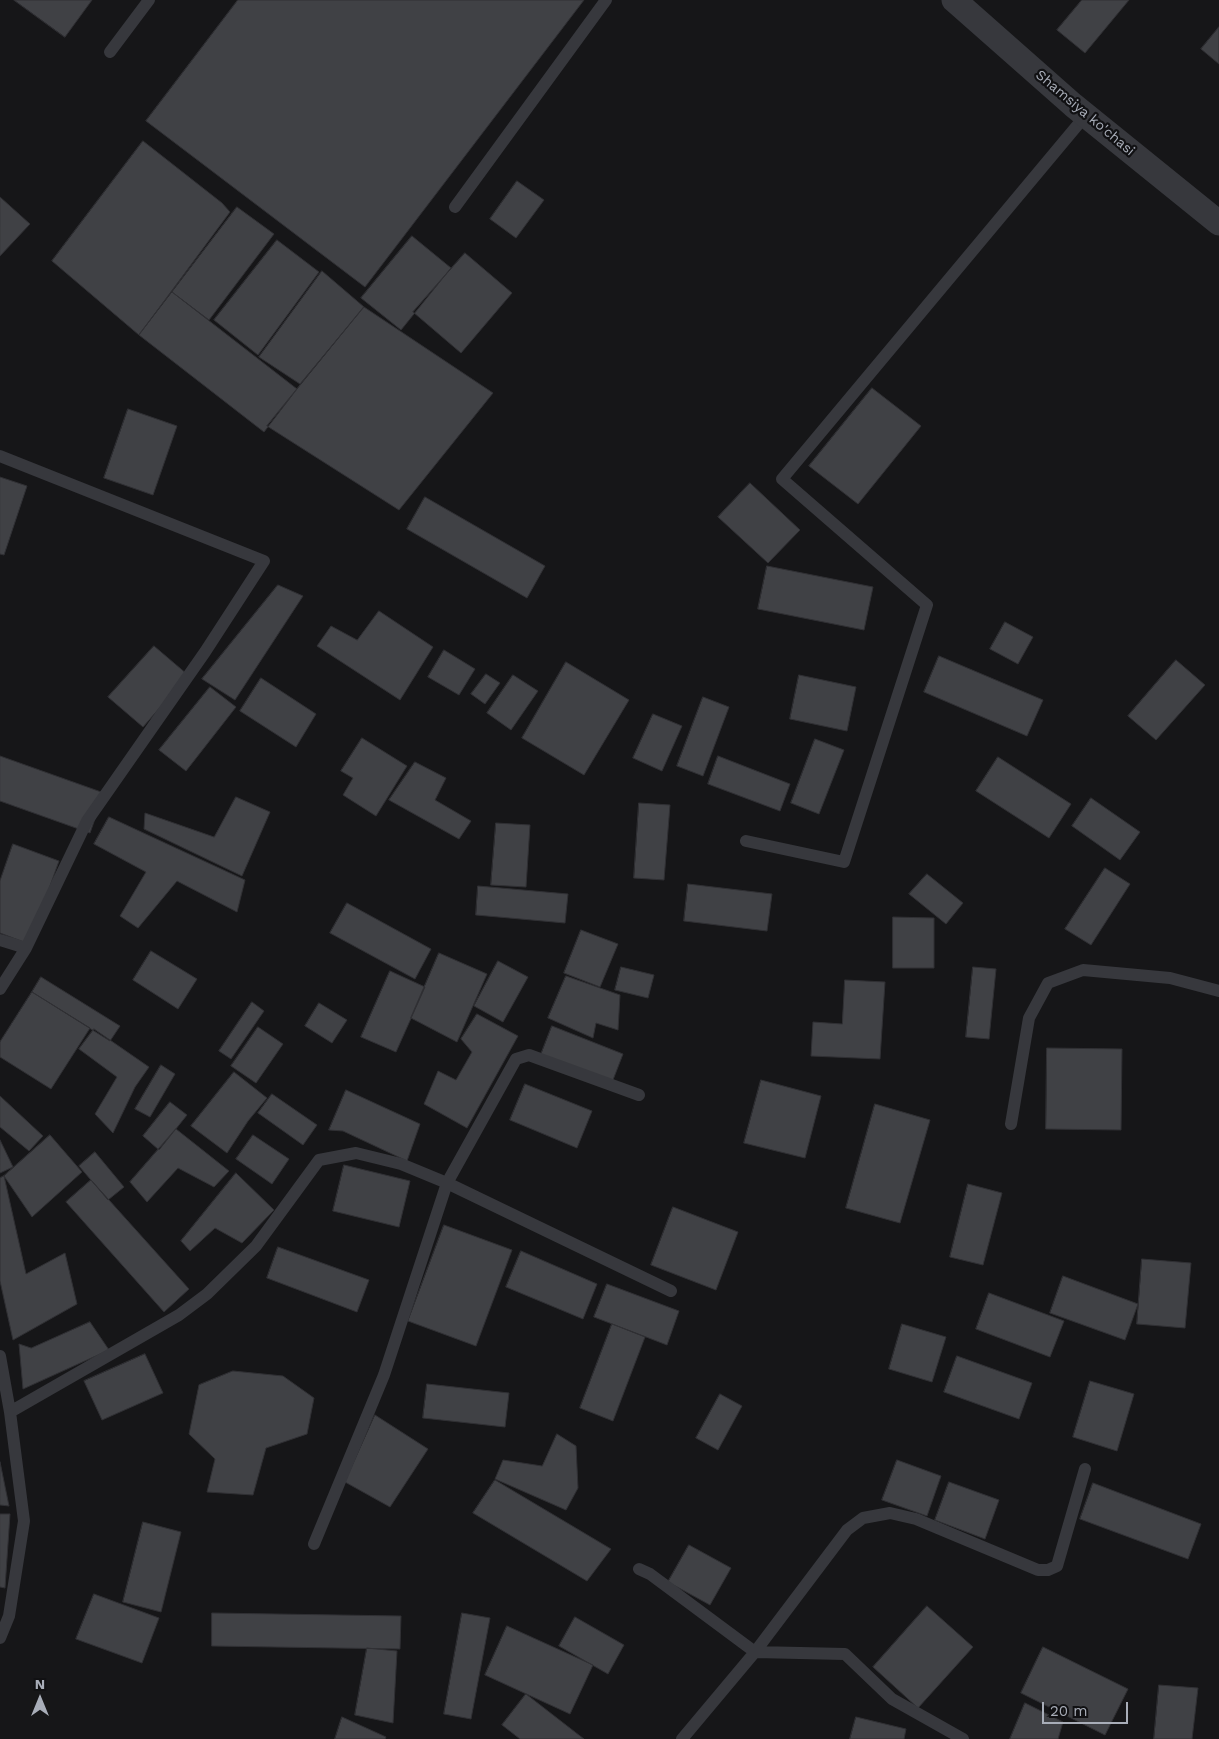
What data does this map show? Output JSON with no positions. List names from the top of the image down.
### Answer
{
  "streets": {
    "street": ["Shamsiya ko'chasi"]
  },
  "scale_bar": "20 m",
  "north": "top"
}
